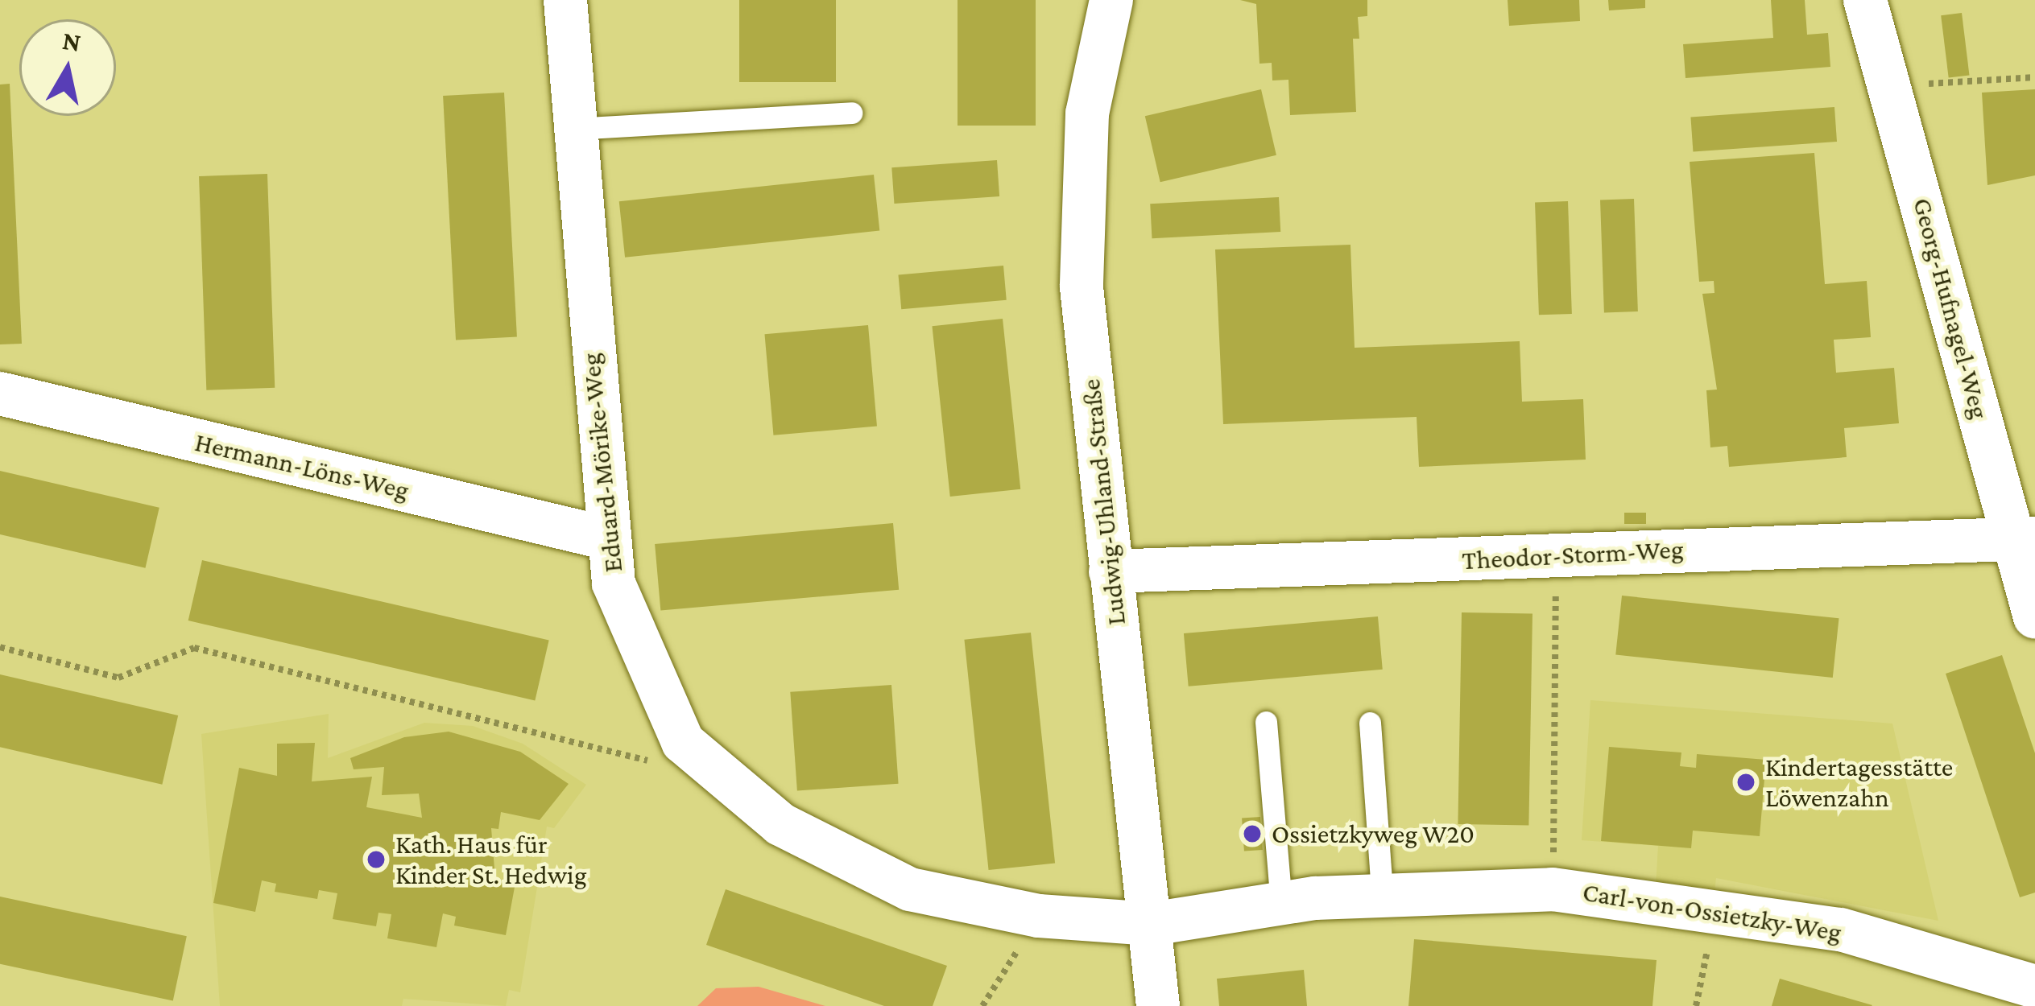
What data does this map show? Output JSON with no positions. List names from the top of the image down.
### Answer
{
  "streets": {
    "street": [
      "Georg-Hufnagel-Weg",
      "Eduard-Mörike-Weg",
      "Hermann-Löns-Weg",
      "Ludwig-Uhland-Straße",
      "Theodor-Storm-Weg",
      "Carl-von-Ossietzky-Weg"
    ]
  },
  "crossings": [
    ["Georg-Hufnagel-Weg", "Theodor-Storm-Weg"],
    ["Eduard-Mörike-Weg", "Hermann-Löns-Weg"],
    ["Eduard-Mörike-Weg", "Ludwig-Uhland-Straße"],
    ["Eduard-Mörike-Weg", "Carl-von-Ossietzky-Weg"],
    ["Ludwig-Uhland-Straße", "Theodor-Storm-Weg"],
    ["Ludwig-Uhland-Straße", "Carl-von-Ossietzky-Weg"]
  ],
  "places": ["Kindertagesstätte Löwenzahn", "Ossietzkyweg W20", "Kath. Haus für Kinder St. Hedwig"],
  "north": "top"
}
